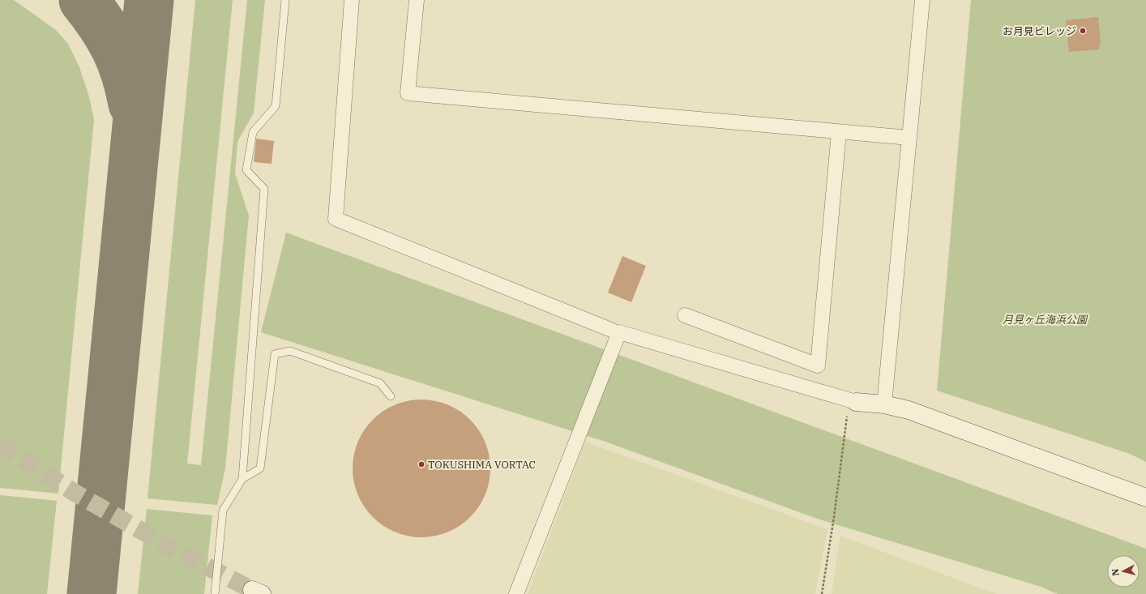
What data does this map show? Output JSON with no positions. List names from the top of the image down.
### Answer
{
  "parks": ["月見ヶ丘海浜公園"],
  "places": ["お月見ビレッジ", "TOKUSHIMA VORTAC"],
  "north": "left"
}
